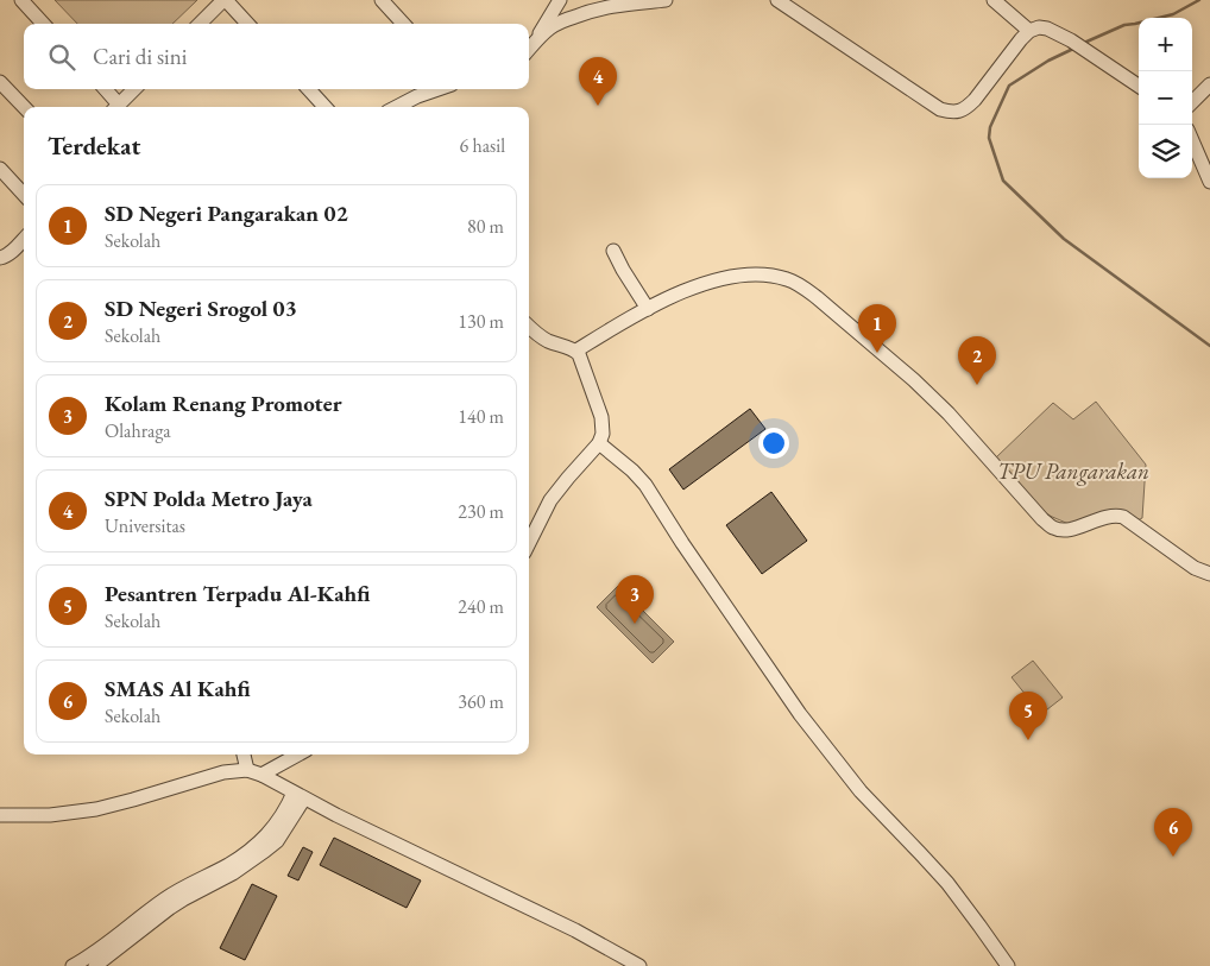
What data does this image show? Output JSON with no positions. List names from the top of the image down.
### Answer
{
  "parks": ["TPU Pangarakan"],
  "page": {
    "map_buttons": ["+", "−"],
    "search": "Cari di sini",
    "pins": [
      "4",
      "1",
      "2",
      "3",
      "5",
      "6"
    ],
    "heading": ["Terdekat", "6 hasil"],
    "list": [
      {
        "mark": "1",
        "name": "SD Negeri Pangarakan 02",
        "note": "Sekolah",
        "value": "80 m"
      },
      {
        "mark": "2",
        "name": "SD Negeri Srogol 03",
        "note": "Sekolah",
        "value": "130 m"
      },
      {
        "mark": "3",
        "name": "Kolam Renang Promoter",
        "note": "Olahraga",
        "value": "140 m"
      },
      {
        "mark": "4",
        "name": "SPN Polda Metro Jaya",
        "note": "Universitas",
        "value": "230 m"
      },
      {
        "mark": "5",
        "name": "Pesantren Terpadu Al-Kahfi",
        "note": "Sekolah",
        "value": "240 m"
      },
      {
        "mark": "6",
        "name": "SMAS Al Kahfi",
        "note": "Sekolah",
        "value": "360 m"
      }
    ]
  }
}
